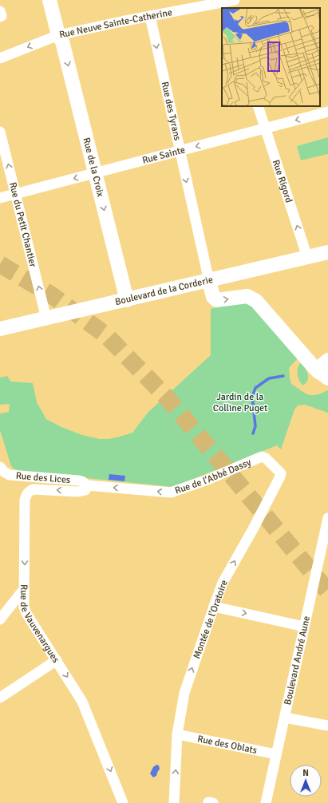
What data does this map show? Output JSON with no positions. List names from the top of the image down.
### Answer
{
  "streets": {
    "street": [
      "Rue Neuve Sainte-Catherine",
      "Rue des Tyrans",
      "Rue Sainte",
      "Rue de la Croix",
      "Rue Rigord",
      "Rue du Petit Chantier",
      "Boulevard de la Corderie",
      "Rue de l'Abbé Dassy",
      "Rue des Lices",
      "Montée de l'Oratoire",
      "Rue de Vauvenargues",
      "Boulevard André Aune",
      "Rue des Oblats"
    ]
  },
  "crossings": [
    ["Rue Neuve Sainte-Catherine", "Rue des Tyrans"],
    ["Rue Neuve Sainte-Catherine", "Rue de la Croix"],
    ["Rue des Tyrans", "Rue Sainte"],
    ["Rue des Tyrans", "Boulevard de la Corderie"],
    ["Rue Sainte", "Rue de la Croix"],
    ["Rue Sainte", "Rue Rigord"],
    ["Rue Sainte", "Rue du Petit Chantier"],
    ["Rue de la Croix", "Boulevard de la Corderie"],
    ["Rue Rigord", "Boulevard de la Corderie"],
    ["Rue du Petit Chantier", "Boulevard de la Corderie"],
    ["Rue de l'Abbé Dassy", "Rue des Lices"],
    ["Rue de l'Abbé Dassy", "Montée de l'Oratoire"],
    ["Rue de l'Abbé Dassy", "Rue de Vauvenargues"],
    ["Rue des Lices", "Rue de Vauvenargues"],
    ["Montée de l'Oratoire", "Rue des Oblats"],
    ["Boulevard André Aune", "Rue des Oblats"]
  ],
  "one_way": [
    "Rue des Tyrans",
    "Rue Sainte",
    "Rue de la Croix",
    "Rue Rigord",
    "Rue du Petit Chantier",
    "Rue de l'Abbé Dassy",
    "Montée de l'Oratoire"
  ],
  "parks": ["Jardin de la Colline Puget"],
  "north": "top"
}
